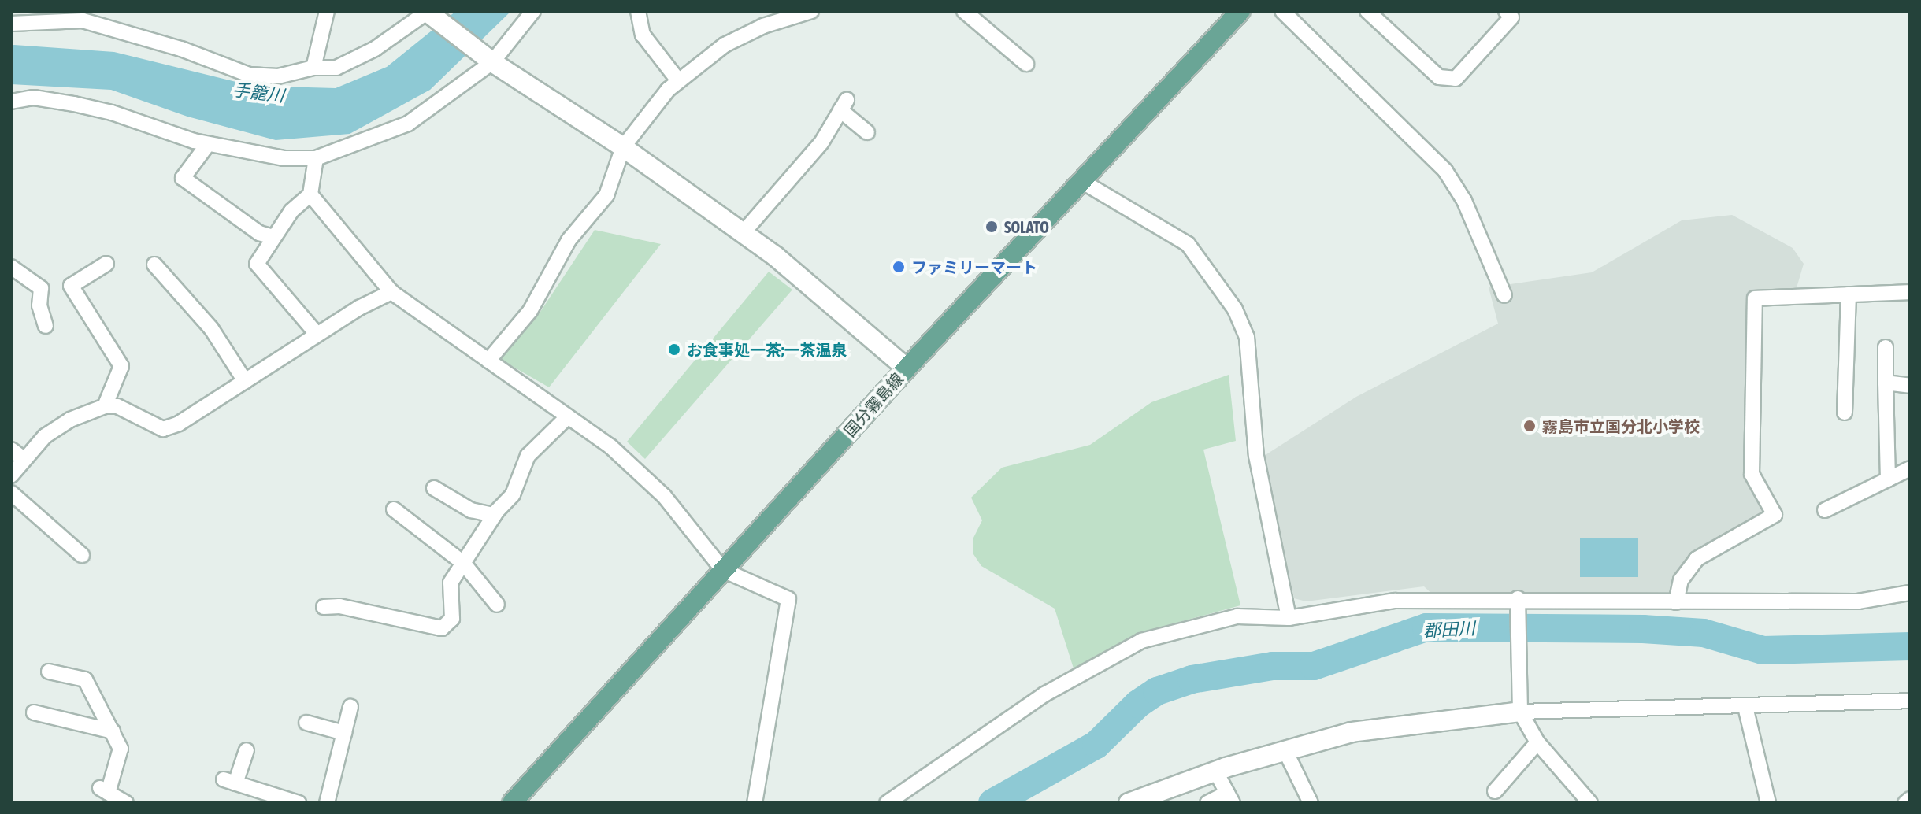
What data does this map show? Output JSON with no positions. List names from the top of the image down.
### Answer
{
  "streets": {
    "main road": ["国分霧島線"]
  },
  "water": ["手籠川", "郡田川"],
  "places": [
    "SOLATO",
    "ファミリーマート",
    "お食事処一茶;一茶温泉",
    "霧島市立国分北小学校"
  ]
}
